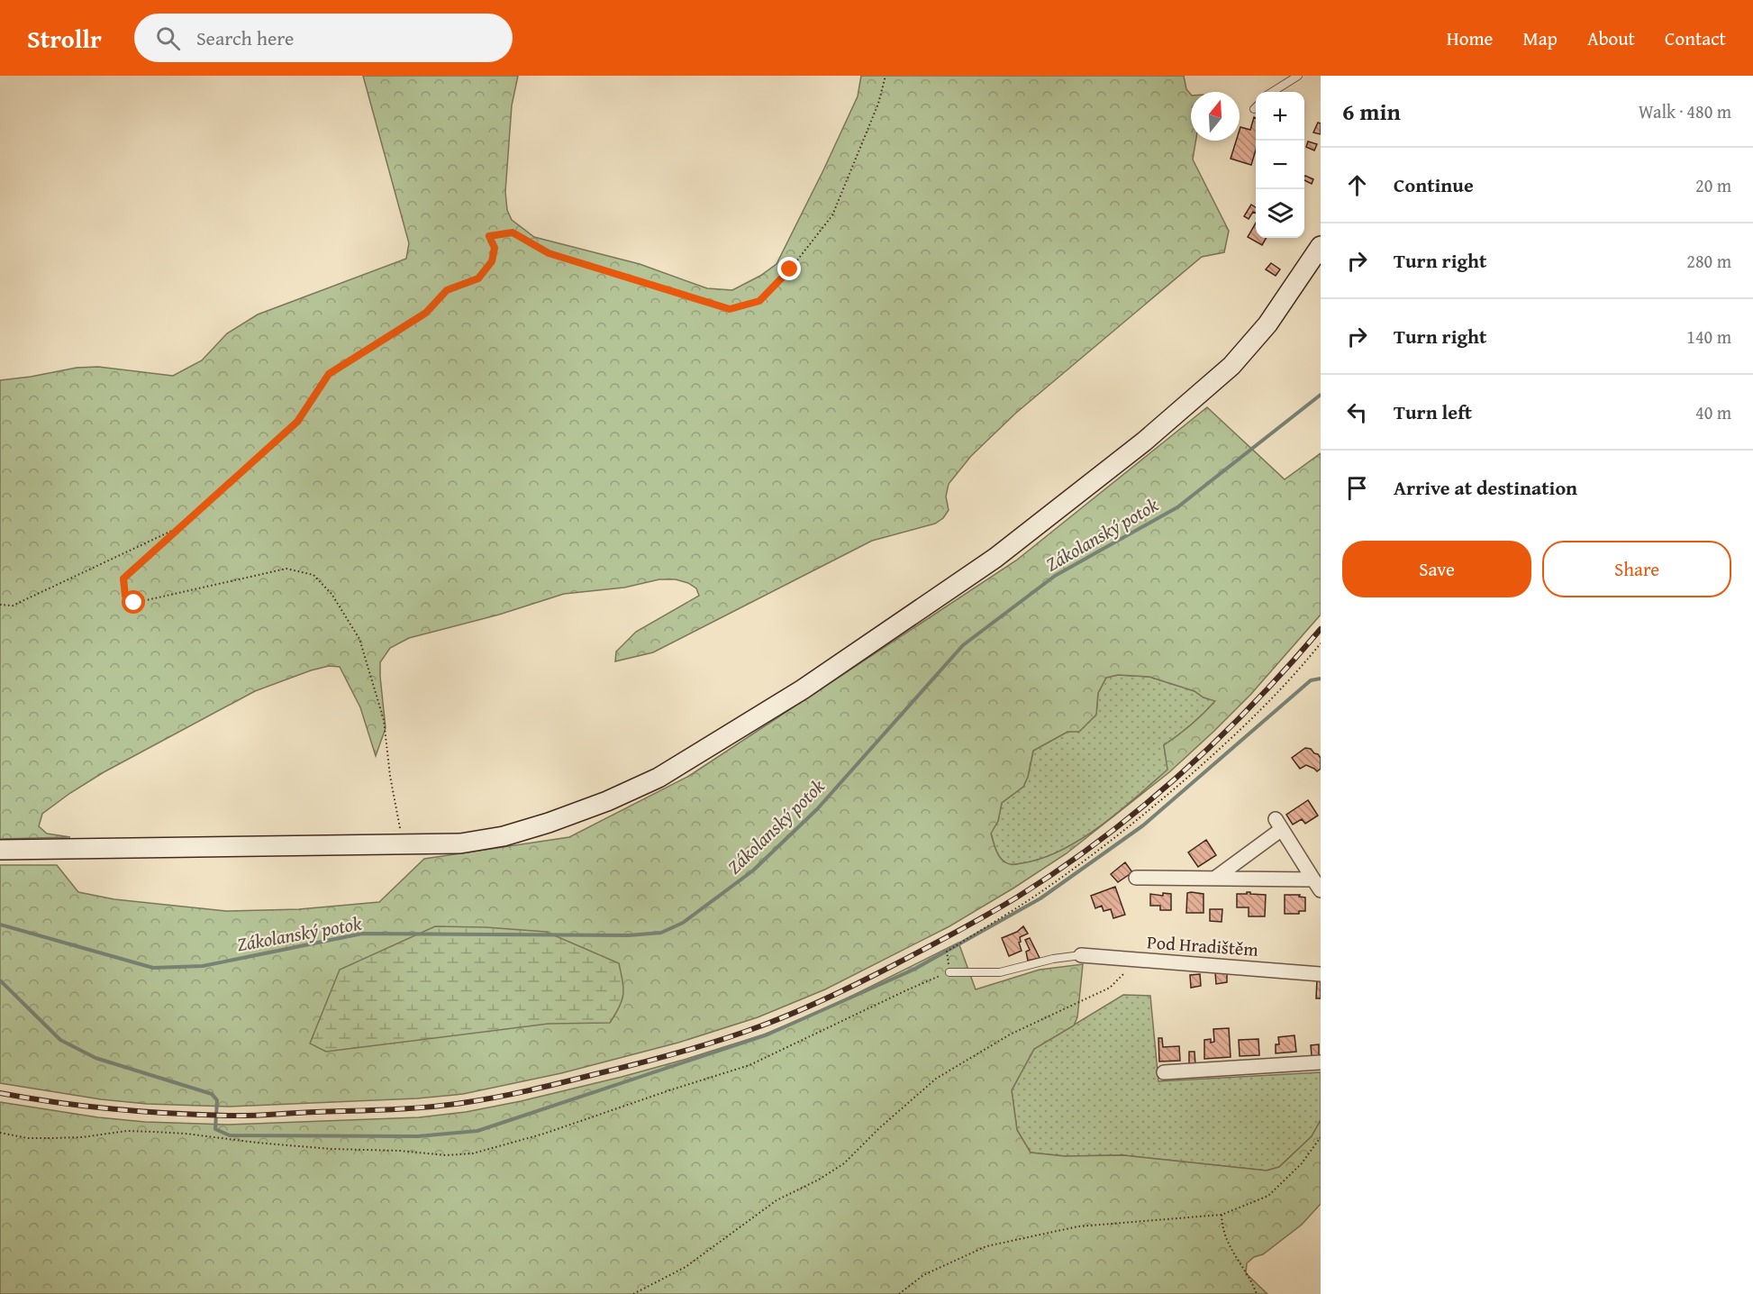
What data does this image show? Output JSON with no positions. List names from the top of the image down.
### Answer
{
  "streets": {
    "street": ["Pod Hradištěm"]
  },
  "water": ["Zákolanský potok"],
  "north": "top",
  "page": {
    "header": "Strollr",
    "search": "Search here",
    "nav": [
      "Home",
      "Map",
      "About",
      "Contact"
    ],
    "heading": ["6 min", "Walk · 480 m"],
    "map_buttons": ["+", "−"],
    "list": [
      ["Continue", "20 m"],
      ["Turn right", "280 m"],
      ["Turn right", "140 m"],
      ["Turn left", "40 m"],
      "Arrive at destination"
    ],
    "buttons": ["Save", "Share"]
  }
}
